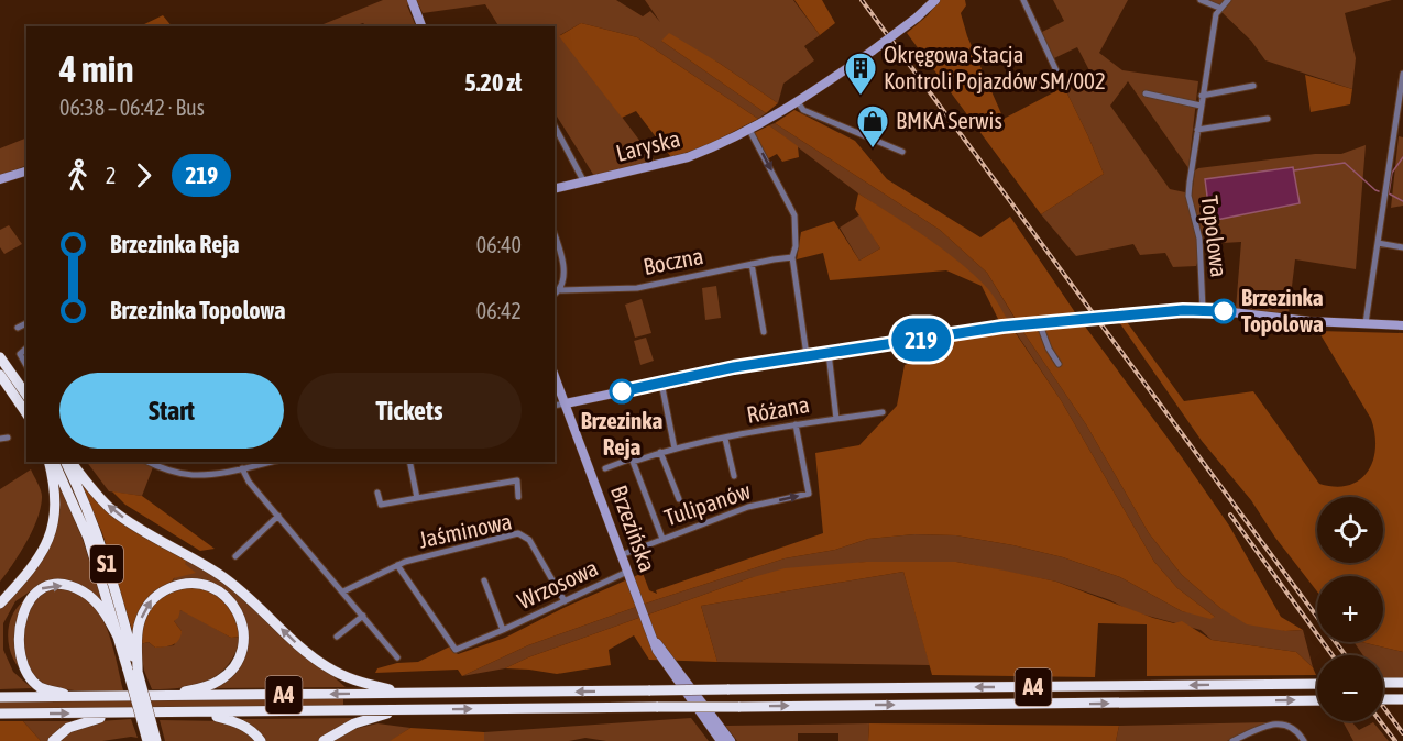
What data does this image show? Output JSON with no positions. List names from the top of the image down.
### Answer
{
  "streets": {
    "highway": ["S1", "A4"],
    "street": [
      "Laryska",
      "Topolowa",
      "Boczna",
      "Różana",
      "Tulipanów",
      "Brzezińska",
      "Jaśminowa",
      "Wrzosowa"
    ]
  },
  "crossings": [
    ["Różana", "Tulipanów"],
    ["Tulipanów", "Brzezińska"],
    ["Brzezińska", "Wrzosowa"],
    ["Jaśminowa", "Wrzosowa"]
  ],
  "places": {
    "building": ["Okręgowa Stacja Kontroli Pojazdów SM/002"],
    "shop": ["BMKA Serwis"],
    "other": ["Brzezinka Topolowa", "Brzezinka Reja"]
  },
  "lines": ["bus line 219"],
  "page": {
    "on_map": "219",
    "heading": ["4 min", "06:38 – 06:42 · Bus", "5.20 zł"],
    "legs": ["2", "219"],
    "list": [
      {
        "name": "Brzezinka Reja",
        "value": "06:40"
      },
      {
        "name": "Brzezinka Topolowa",
        "value": "06:42"
      }
    ],
    "buttons": ["Start", "Tickets"],
    "map_buttons": ["+", "−"]
  }
}
